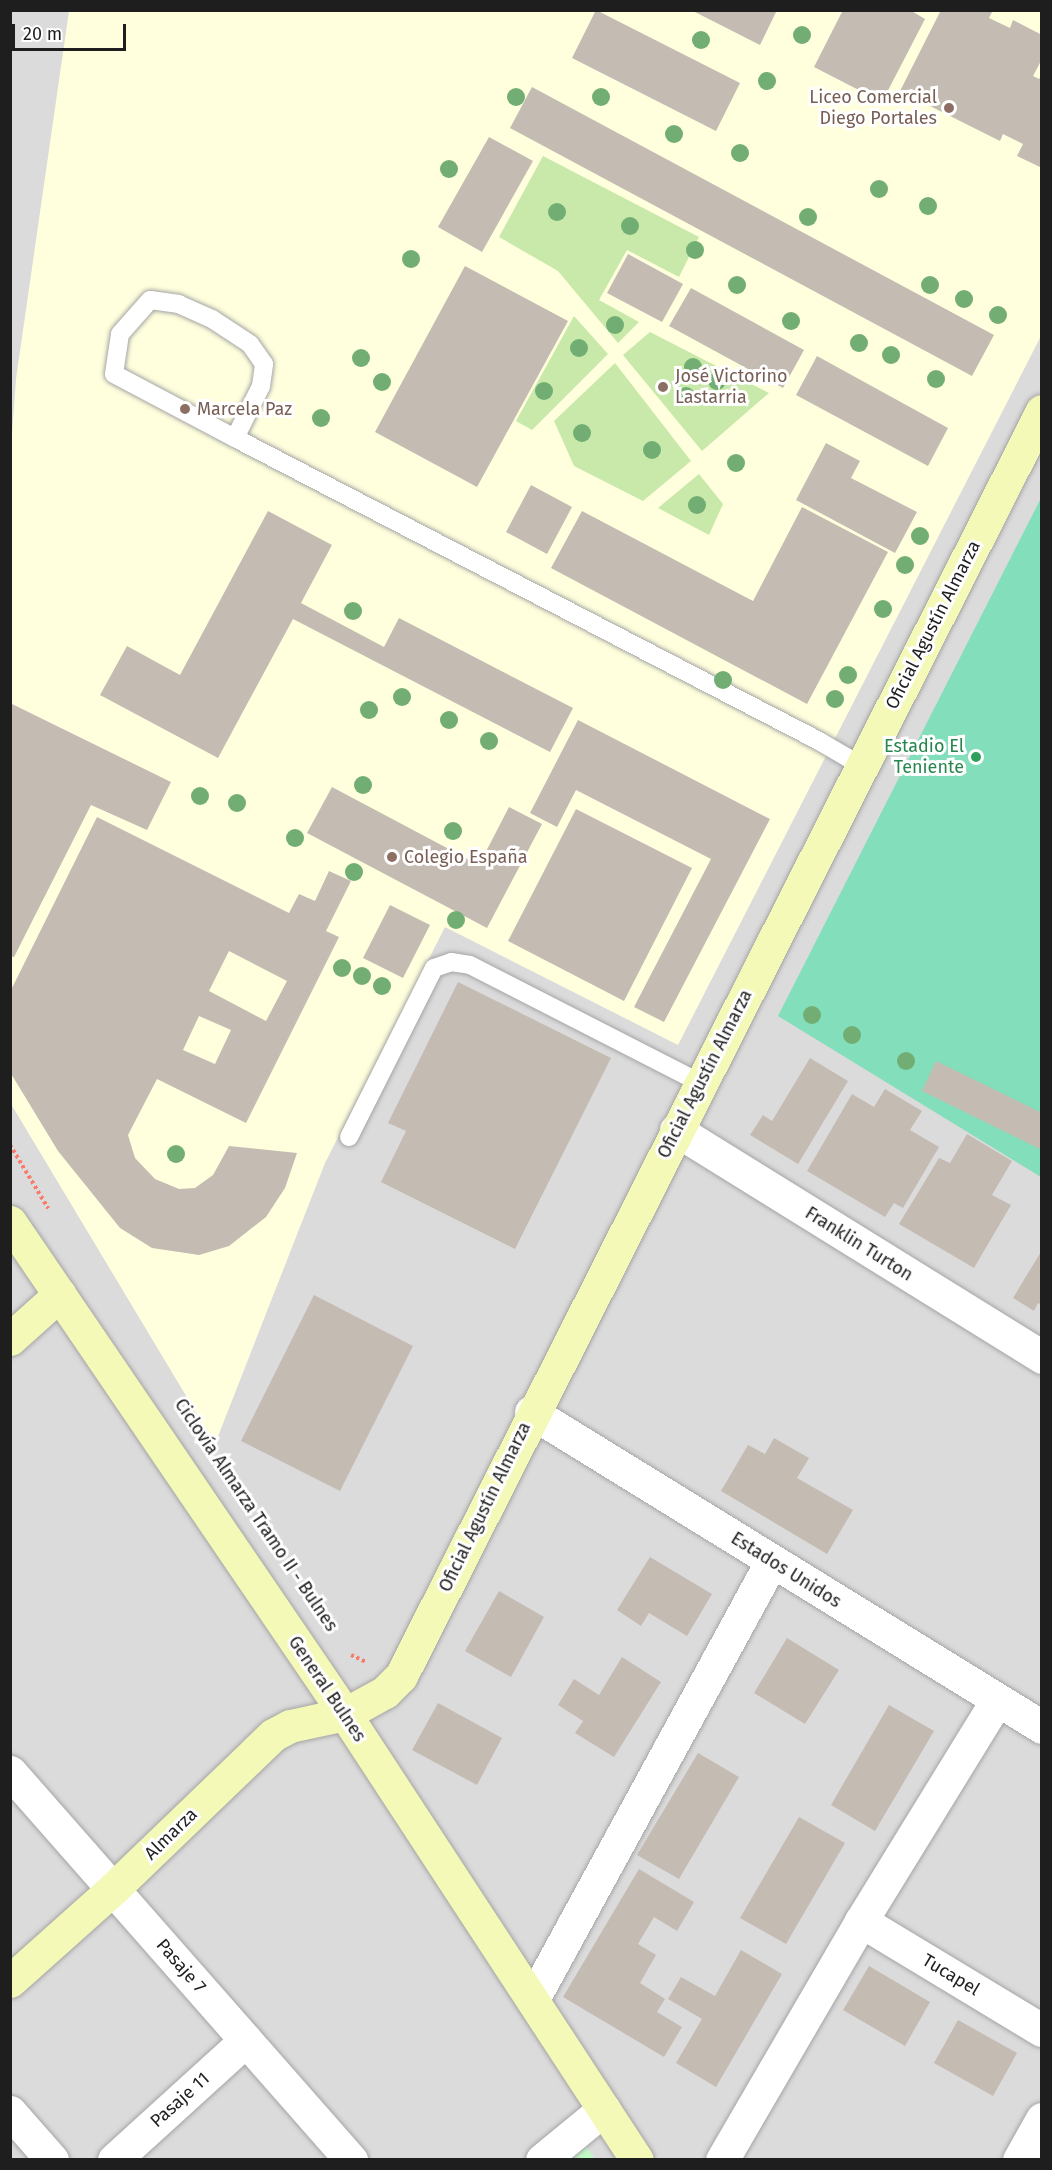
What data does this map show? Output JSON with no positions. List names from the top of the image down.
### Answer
{
  "streets": {
    "street": [
      "Oficial Agustín Almarza",
      "Franklin Turton",
      "Estados Unidos",
      "General Bulnes",
      "Almarza",
      "Pasaje 7",
      "Tucapel",
      "Pasaje 11"
    ],
    "path": ["Ciclovía Almarza Tramo II - Bulnes"]
  },
  "crossings": [
    ["Oficial Agustín Almarza", "Franklin Turton"],
    ["Oficial Agustín Almarza", "Ciclovía Almarza Tramo II - Bulnes"],
    ["Oficial Agustín Almarza", "Estados Unidos"],
    ["Oficial Agustín Almarza", "General Bulnes"],
    ["Oficial Agustín Almarza", "Almarza"],
    ["General Bulnes", "Almarza"],
    ["Almarza", "Pasaje 7"],
    ["Pasaje 7", "Pasaje 11"]
  ],
  "places": [
    "Liceo Comercial Diego Portales",
    "José Victorino Lastarria",
    "Marcela Paz",
    "Estadio El Teniente",
    "Colegio España"
  ],
  "scale_bar": "20 m"
}
